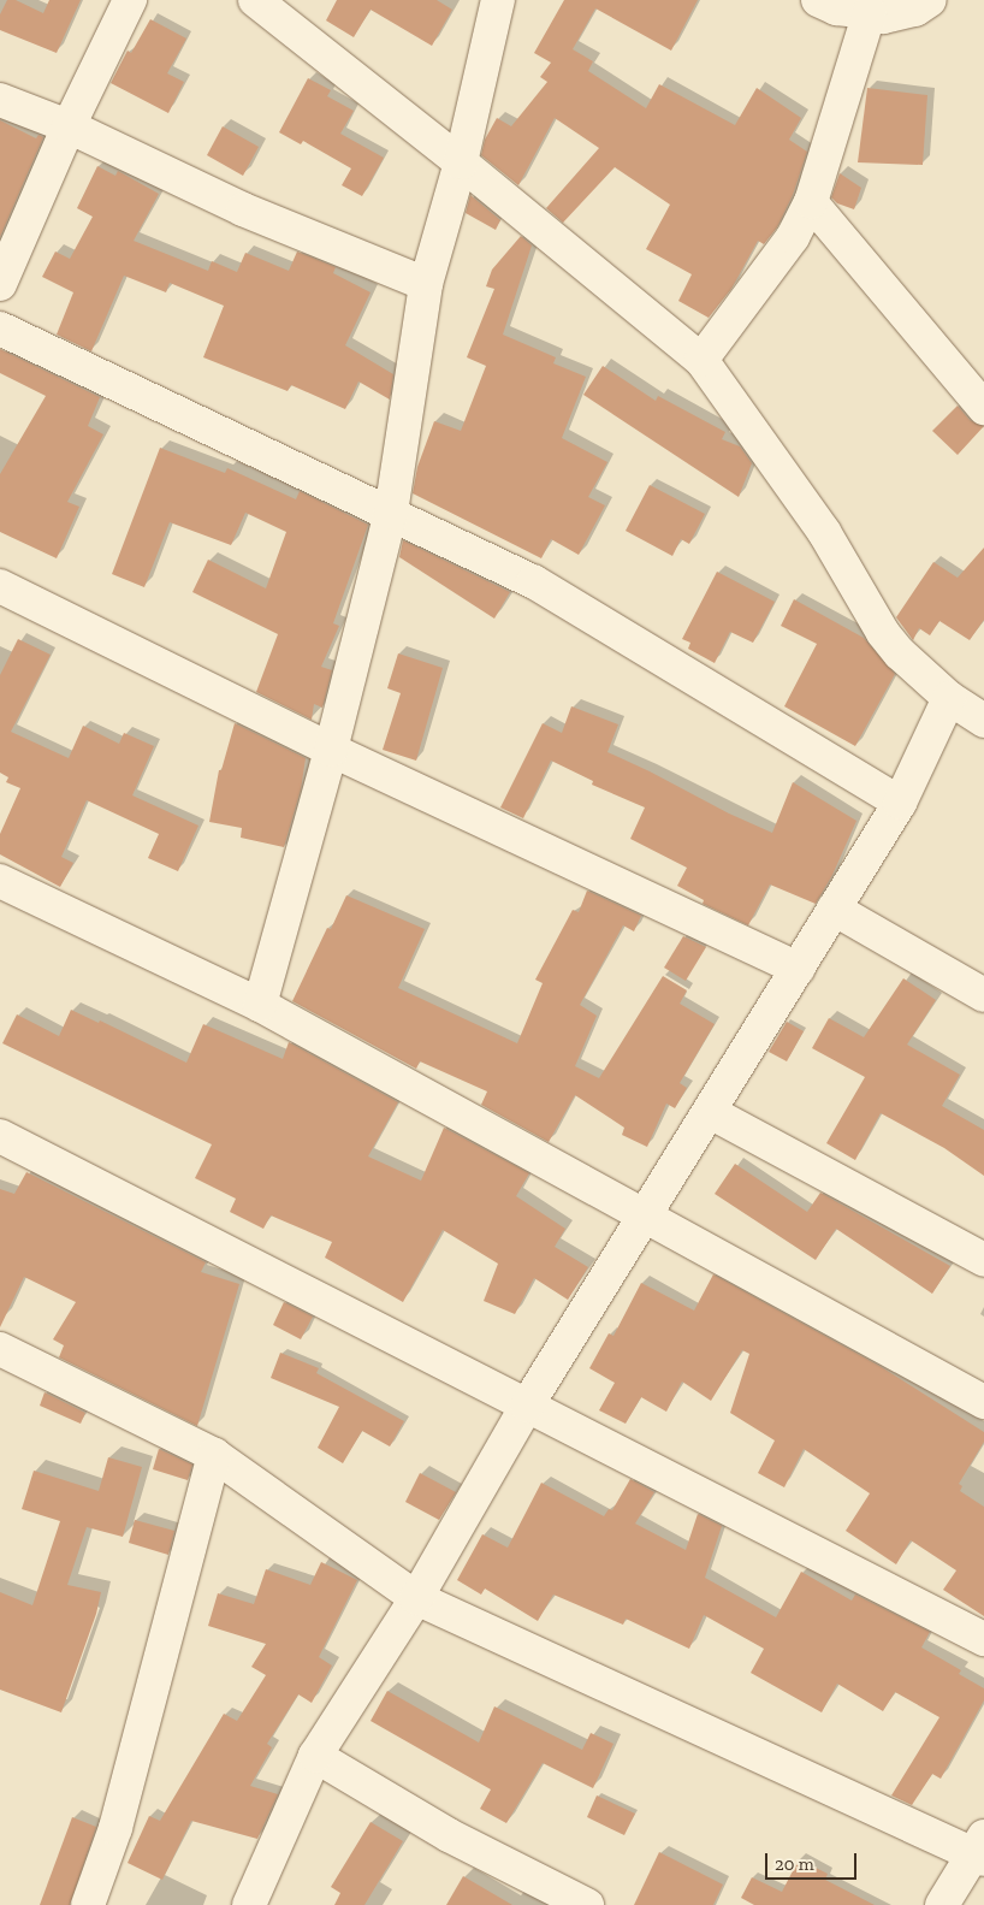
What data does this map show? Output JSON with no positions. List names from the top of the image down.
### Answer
{
  "scale_bar": "20 m"
}
